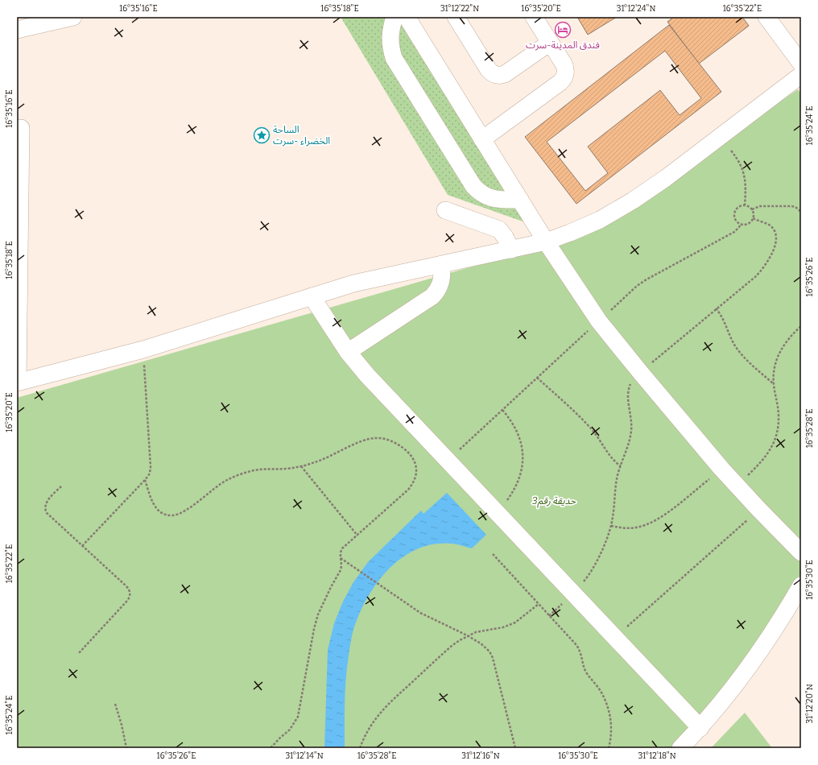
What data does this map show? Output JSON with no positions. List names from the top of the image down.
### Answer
{
  "parks": ["حديقة رقم3"],
  "places": {
    "hotel": ["فندق المدينة-سرت"],
    "place": ["الساحة الخضراء -سرت"]
  },
  "coordinates": [
    "16°35'16\"E",
    "16°35'18\"E",
    "31°12'22\"N",
    "16°35'20\"E",
    "31°12'24\"N",
    "16°35'22\"E",
    "16°35'24\"E",
    "16°35'26\"E",
    "16°35'28\"E",
    "16°35'30\"E",
    "31°12'20\"N",
    "31°12'14\"N",
    "31°12'16\"N",
    "31°12'18\"N"
  ]
}
